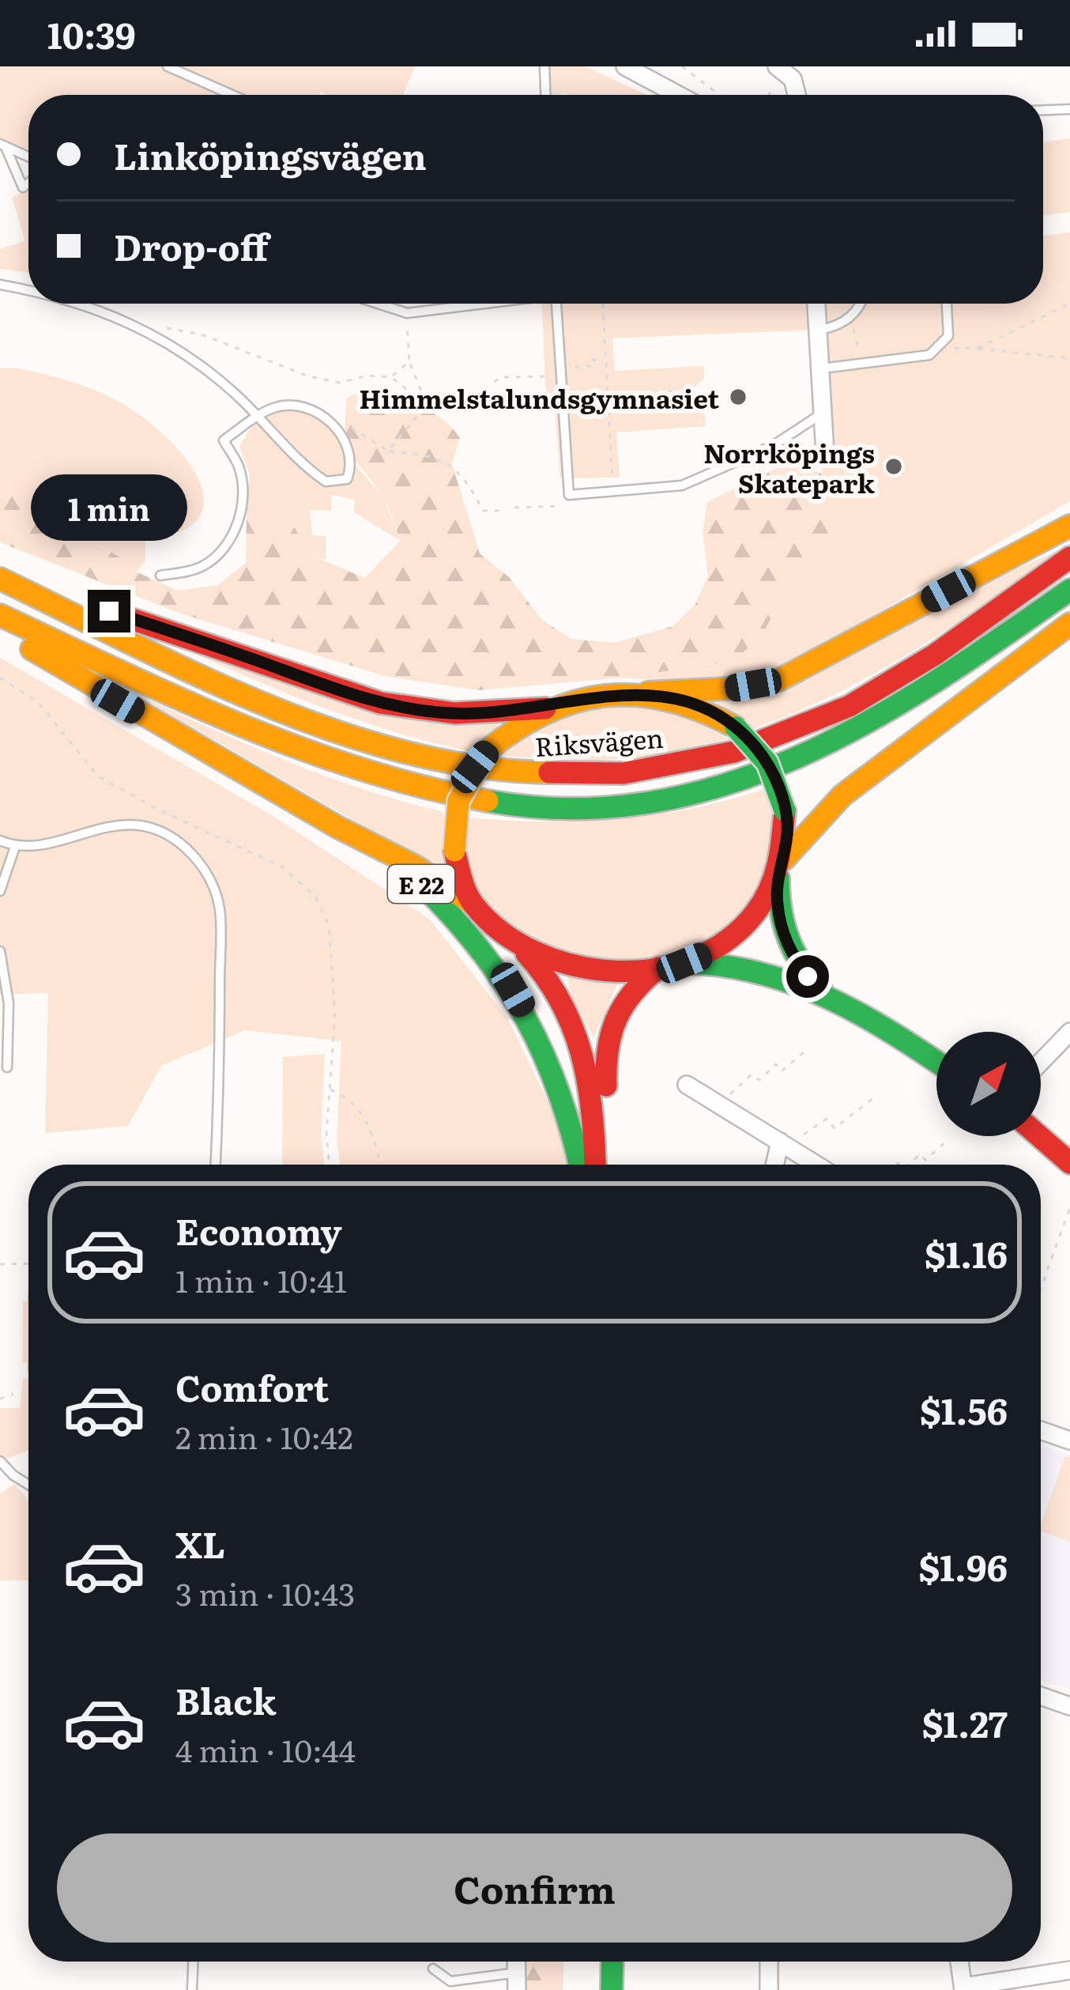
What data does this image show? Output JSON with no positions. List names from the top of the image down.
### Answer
{
  "streets": {
    "main road": ["Riksvägen", "E 22"]
  },
  "places": ["Himmelstalundsgymnasiet", "Norrköpings Skatepark"],
  "north": "top right",
  "page": {
    "status": "10:39",
    "banner": ["Linköpingsvägen", "Drop-off"],
    "bubble": "1 min",
    "list": [
      {
        "name": "Economy",
        "note": "1 min · 10:41",
        "value": "$1.16"
      },
      {
        "name": "Comfort",
        "note": "2 min · 10:42",
        "value": "$1.56"
      },
      {
        "name": "XL",
        "note": "3 min · 10:43",
        "value": "$1.96"
      },
      {
        "name": "Black",
        "note": "4 min · 10:44",
        "value": "$1.27"
      }
    ],
    "buttons": "Confirm"
  }
}
